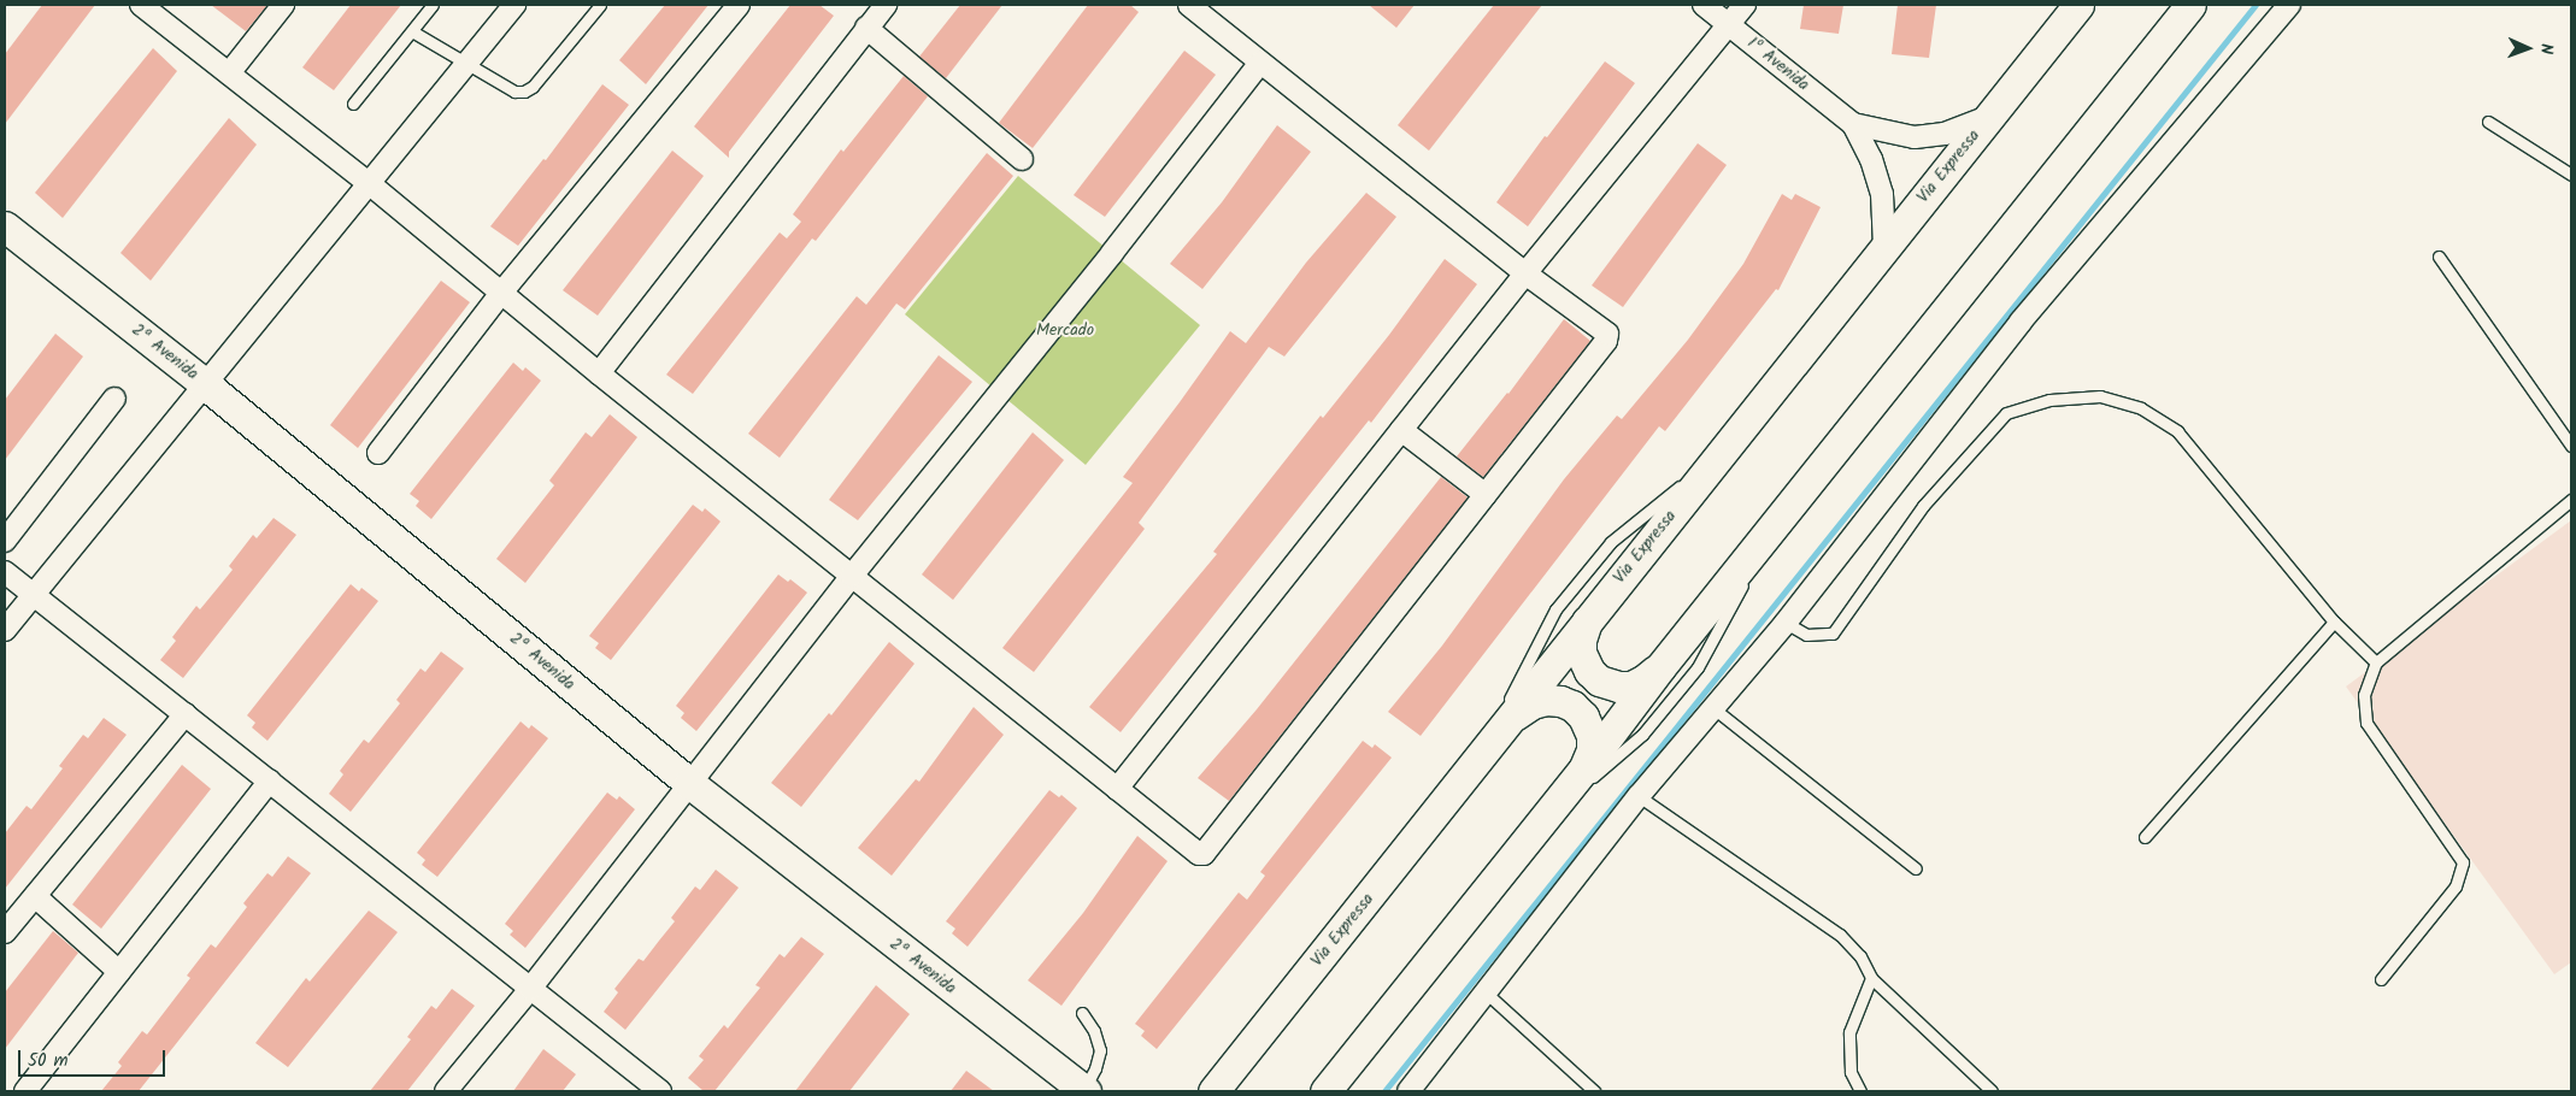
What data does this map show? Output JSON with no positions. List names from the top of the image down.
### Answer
{
  "streets": {
    "main road": ["Via Expressa", "2ª Avenida"],
    "street": ["1º Avenida"]
  },
  "parks": ["Mercado"],
  "scale_bar": "50 m",
  "north": "right"
}
